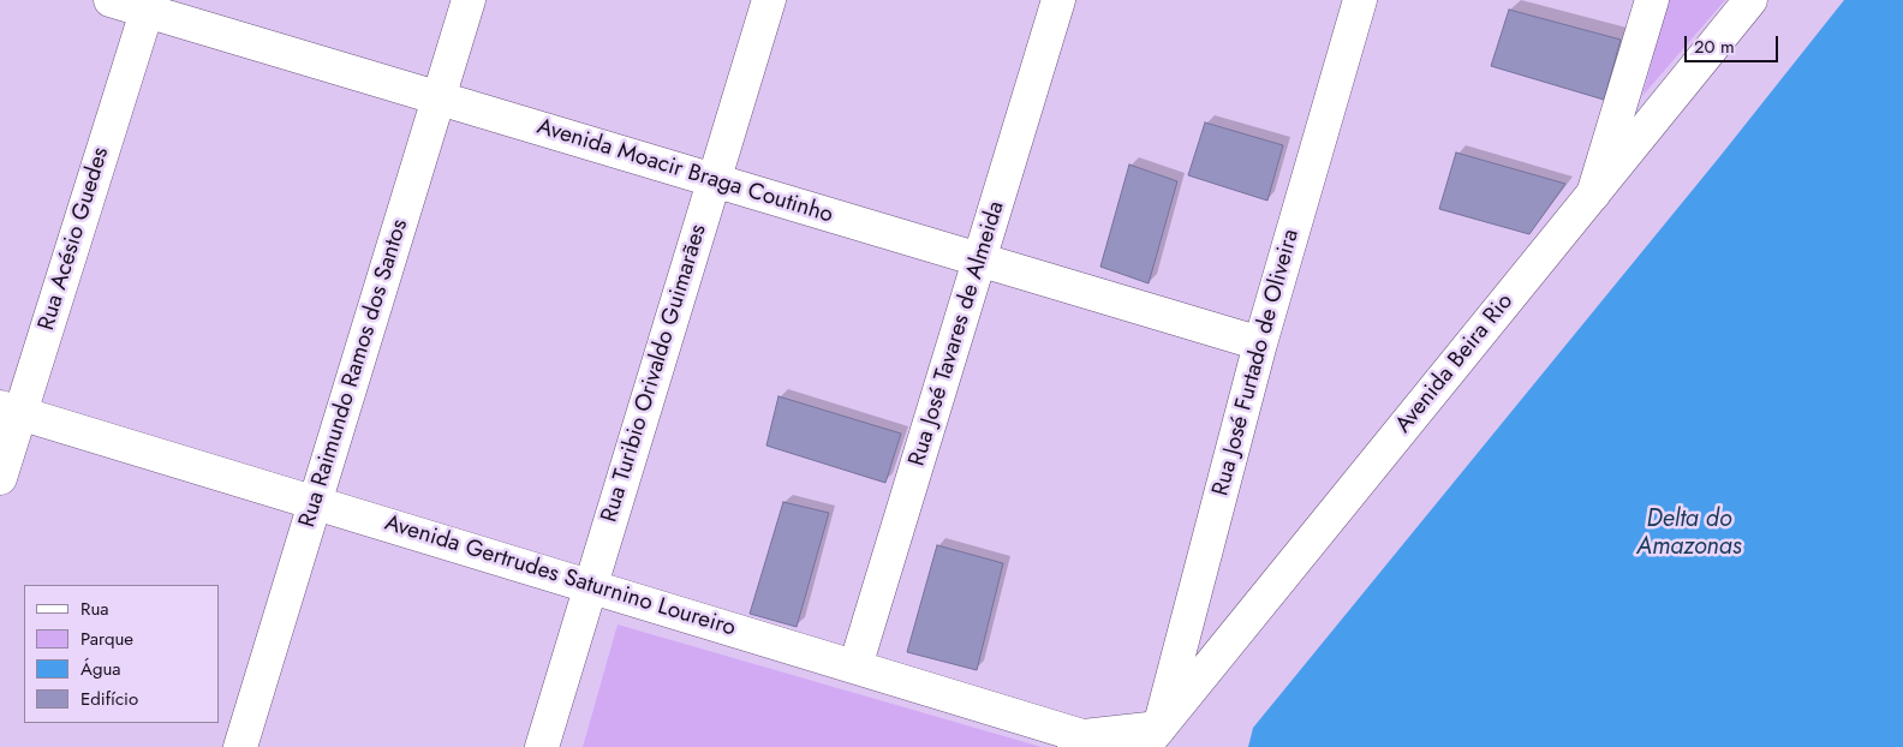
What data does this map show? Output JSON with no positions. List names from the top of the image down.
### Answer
{
  "streets": {
    "street": [
      "Avenida Moacir Braga Coutinho",
      "Rua Acésio Guedes",
      "Rua José Tavares de Almeida",
      "Rua José Furtado de Oliveira",
      "Avenida Beira Rio",
      "Rua Raimundo Ramos dos Santos",
      "Rua Turibio Orivaldo Guimarães",
      "Avenida Gertrudes Saturnino Loureiro"
    ]
  },
  "crossings": [
    ["Avenida Moacir Braga Coutinho", "Rua Acésio Guedes"],
    ["Avenida Moacir Braga Coutinho", "Rua José Tavares de Almeida"],
    ["Avenida Moacir Braga Coutinho", "Rua José Furtado de Oliveira"],
    ["Avenida Moacir Braga Coutinho", "Rua Raimundo Ramos dos Santos"],
    ["Avenida Moacir Braga Coutinho", "Rua Turibio Orivaldo Guimarães"],
    ["Rua Acésio Guedes", "Avenida Gertrudes Saturnino Loureiro"],
    ["Rua José Tavares de Almeida", "Avenida Gertrudes Saturnino Loureiro"],
    ["Rua José Furtado de Oliveira", "Avenida Beira Rio"],
    ["Rua Raimundo Ramos dos Santos", "Avenida Gertrudes Saturnino Loureiro"],
    ["Rua Turibio Orivaldo Guimarães", "Avenida Gertrudes Saturnino Loureiro"]
  ],
  "water": ["Delta do Amazonas"],
  "legend": [
    "Rua",
    "Parque",
    "Água",
    "Edifício"
  ],
  "scale_bar": "20 m"
}
